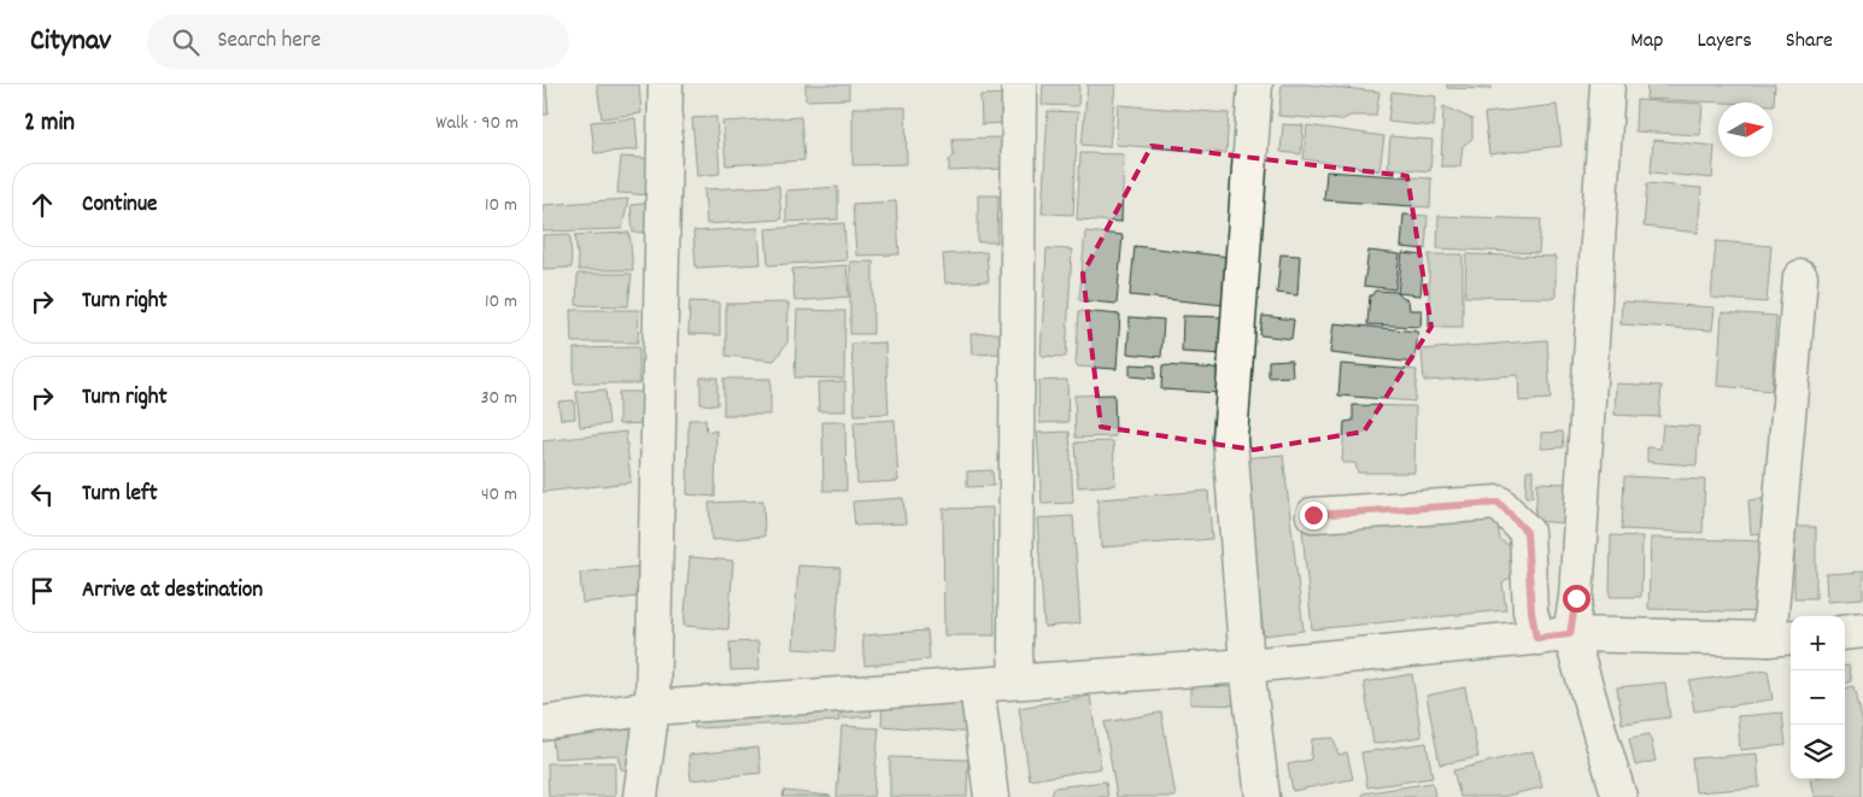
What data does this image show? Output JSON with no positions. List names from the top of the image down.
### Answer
{
  "north": "right",
  "page": {
    "header": "Citynav",
    "search": "Search here",
    "nav": ["Map", "Layers", "Share"],
    "heading": ["2 min", "Walk · 90 m"],
    "list": [
      ["Continue", "10 m"],
      ["Turn right", "10 m"],
      ["Turn right", "30 m"],
      ["Turn left", "40 m"],
      "Arrive at destination"
    ],
    "map_buttons": ["+", "−"]
  }
}
